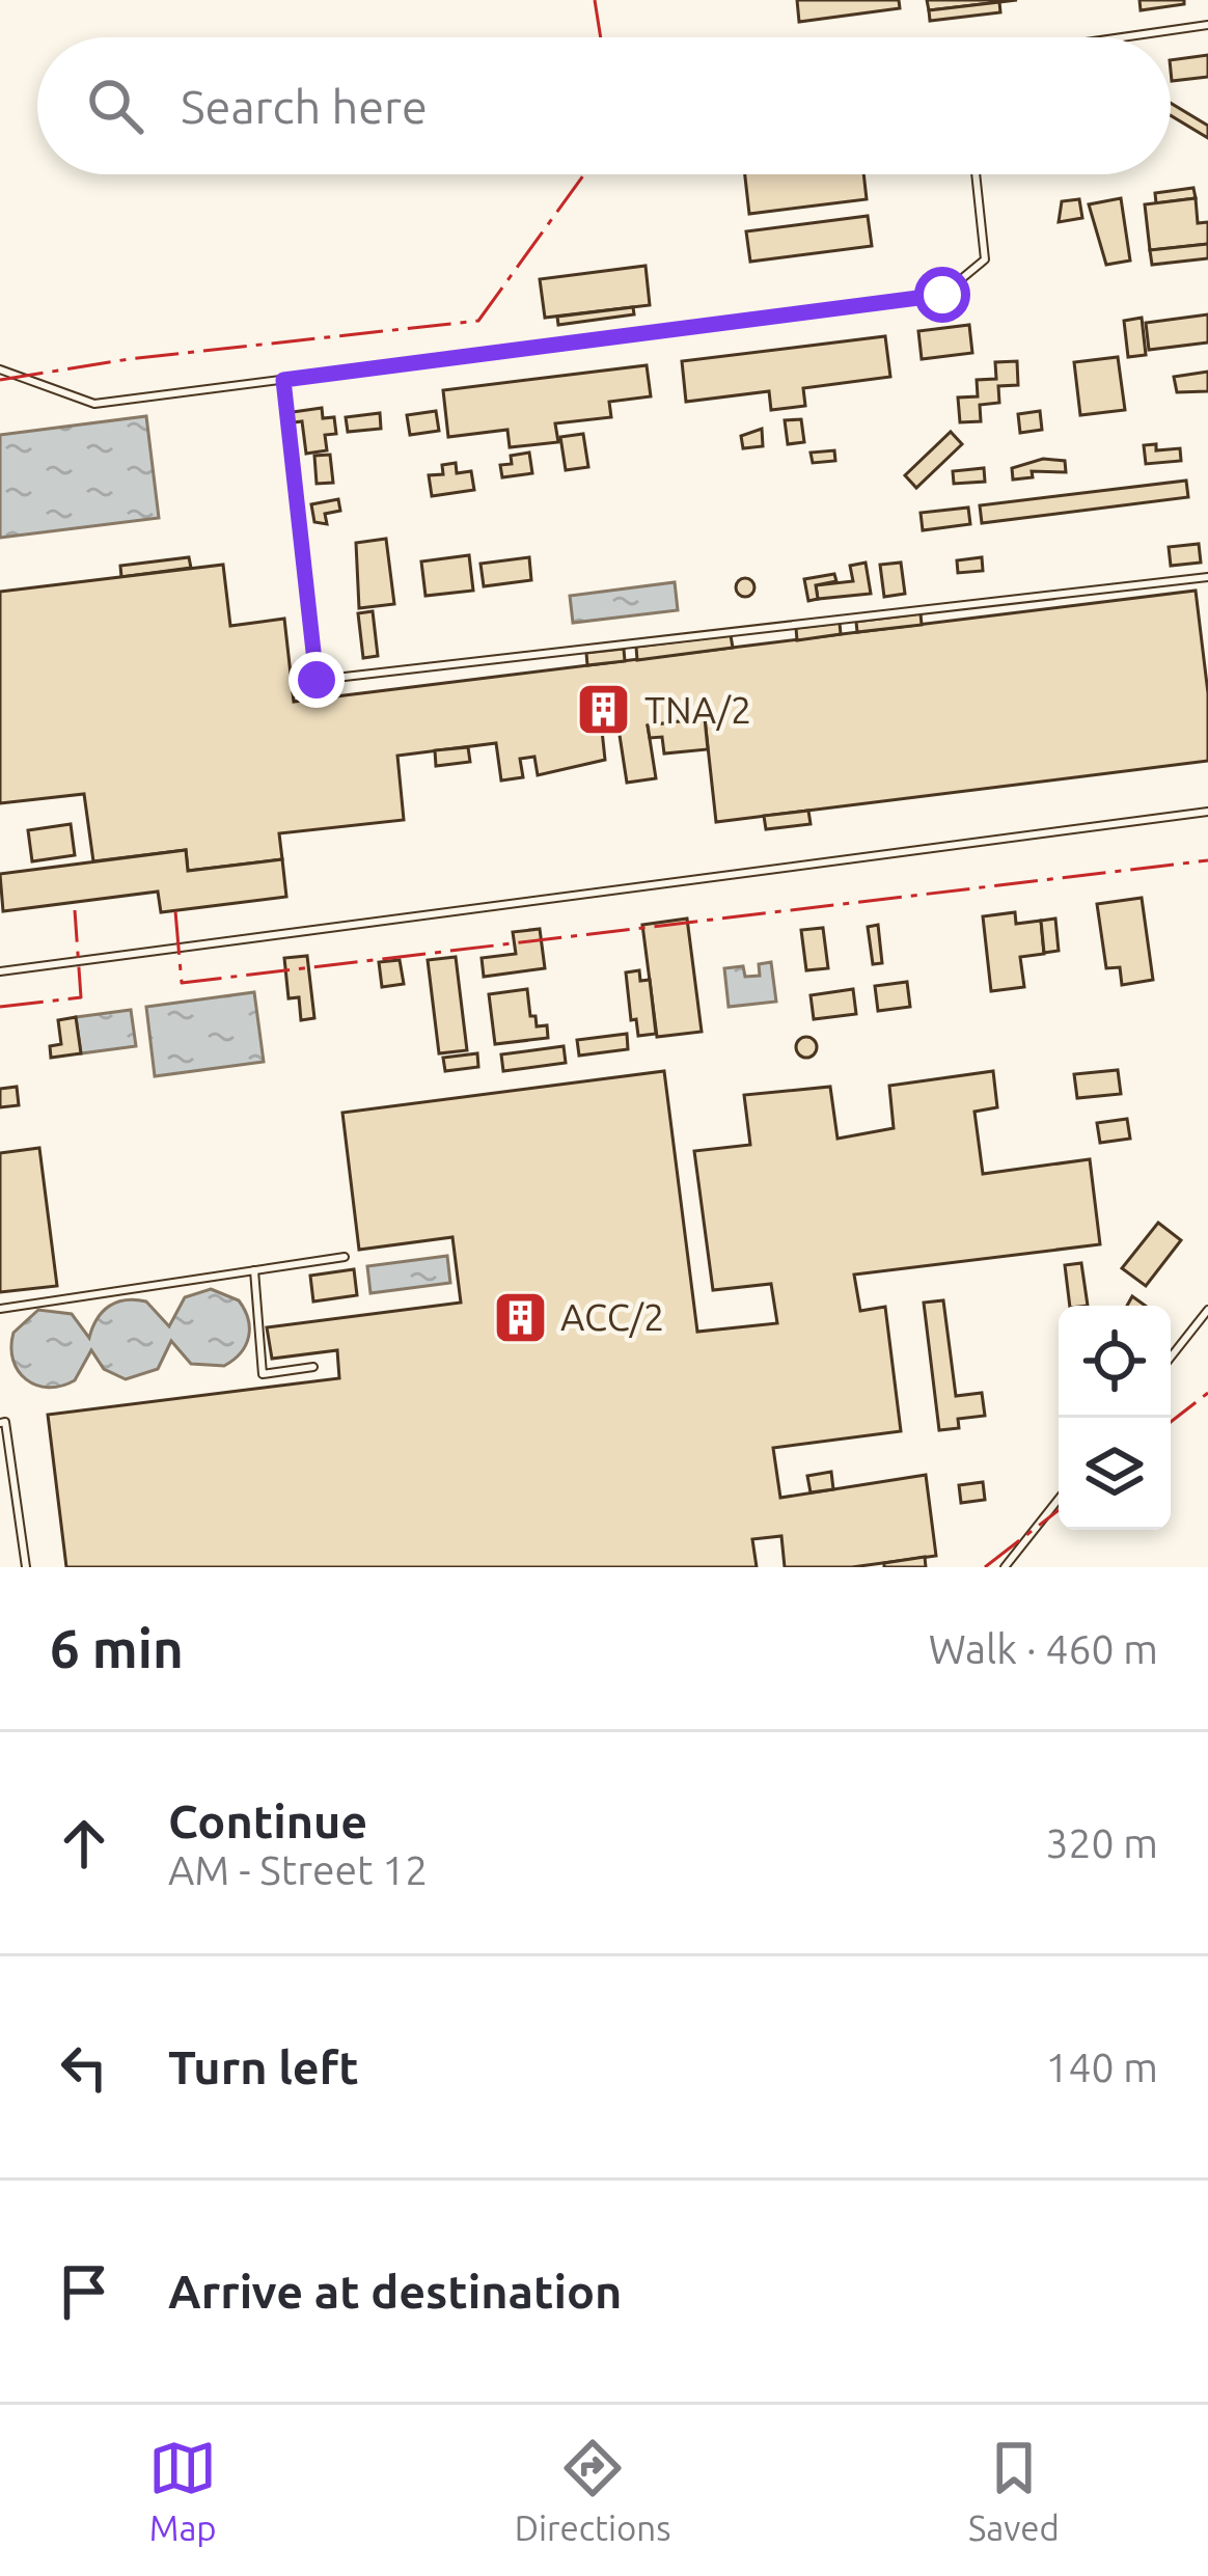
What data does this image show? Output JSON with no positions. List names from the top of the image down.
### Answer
{
  "places": {
    "building": ["TNA/2", "ACC/2"]
  },
  "page": {
    "search": "Search here",
    "heading": ["6 min", "Walk · 460 m"],
    "list": [
      ["Continue", "AM - Street 12", "320 m"],
      ["Turn left", "140 m"],
      "Arrive at destination"
    ],
    "nav": ["Map", "Directions", "Saved"]
  }
}
